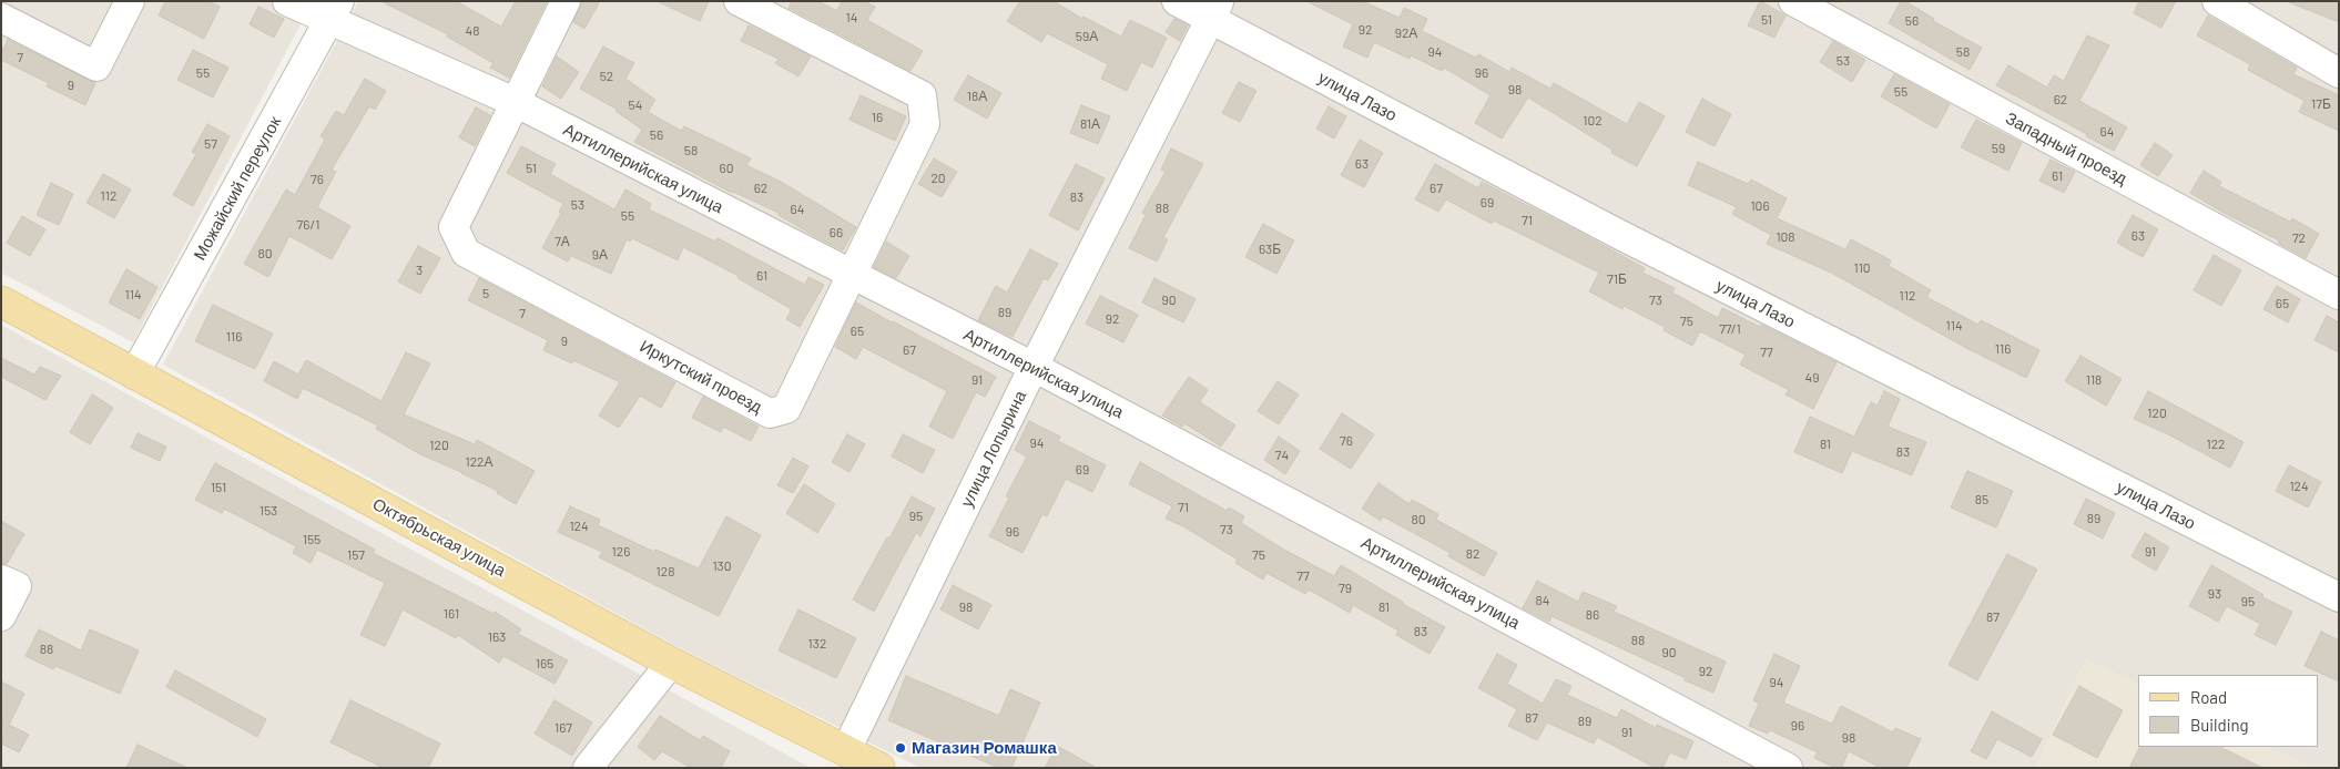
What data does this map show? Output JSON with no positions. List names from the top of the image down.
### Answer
{
  "streets": {
    "main road": ["Октябрьская улица"],
    "street": [
      "улица Лазо",
      "Западный проезд",
      "Артиллерийская улица",
      "Можайский переулок",
      "Иркутский проезд",
      "улица Лопырина"
    ]
  },
  "crossings": [
    ["улица Лазо", "улица Лопырина"],
    ["Артиллерийская улица", "Можайский переулок"],
    ["Артиллерийская улица", "Иркутский проезд"],
    ["Артиллерийская улица", "улица Лопырина"],
    ["Можайский переулок", "Октябрьская улица"],
    ["улица Лопырина", "Октябрьская улица"]
  ],
  "places": ["Магазин Ромашка"],
  "house_numbers": [
    "14",
    "51",
    "56",
    "92",
    "48",
    "92А",
    "59А",
    "94",
    "58",
    "7",
    "53",
    "55",
    "96",
    "52",
    "9",
    "98",
    "55",
    "18А",
    "62",
    "17Б",
    "54",
    "16",
    "102",
    "81А",
    "64",
    "56",
    "57",
    "59",
    "58",
    "63",
    "51",
    "60",
    "61",
    "20",
    "76",
    "62",
    "67",
    "112",
    "83",
    "69",
    "53",
    "106",
    "88",
    "64",
    "55",
    "71",
    "76/1",
    "66",
    "63",
    "108",
    "72",
    "7А",
    "63Б",
    "80",
    "9А",
    "110",
    "3",
    "61",
    "71Б",
    "5",
    "114",
    "112",
    "90",
    "73",
    "65",
    "89",
    "7",
    "92",
    "75",
    "114",
    "77/1",
    "65",
    "116",
    "9",
    "116",
    "67",
    "77",
    "49",
    "91",
    "118",
    "120",
    "76",
    "94",
    "81",
    "122",
    "120",
    "83",
    "74",
    "122А",
    "69",
    "124",
    "151",
    "85",
    "71",
    "153",
    "95",
    "89",
    "80",
    "124",
    "73",
    "96",
    "155",
    "126",
    "91",
    "82",
    "157",
    "75",
    "130",
    "128",
    "77",
    "79",
    "93",
    "84",
    "95",
    "98",
    "81",
    "161",
    "86",
    "87",
    "83",
    "163",
    "88",
    "132",
    "88",
    "90",
    "165",
    "92",
    "94",
    "87",
    "89",
    "96",
    "167",
    "91",
    "98"
  ],
  "legend": ["Road", "Building"]
}
